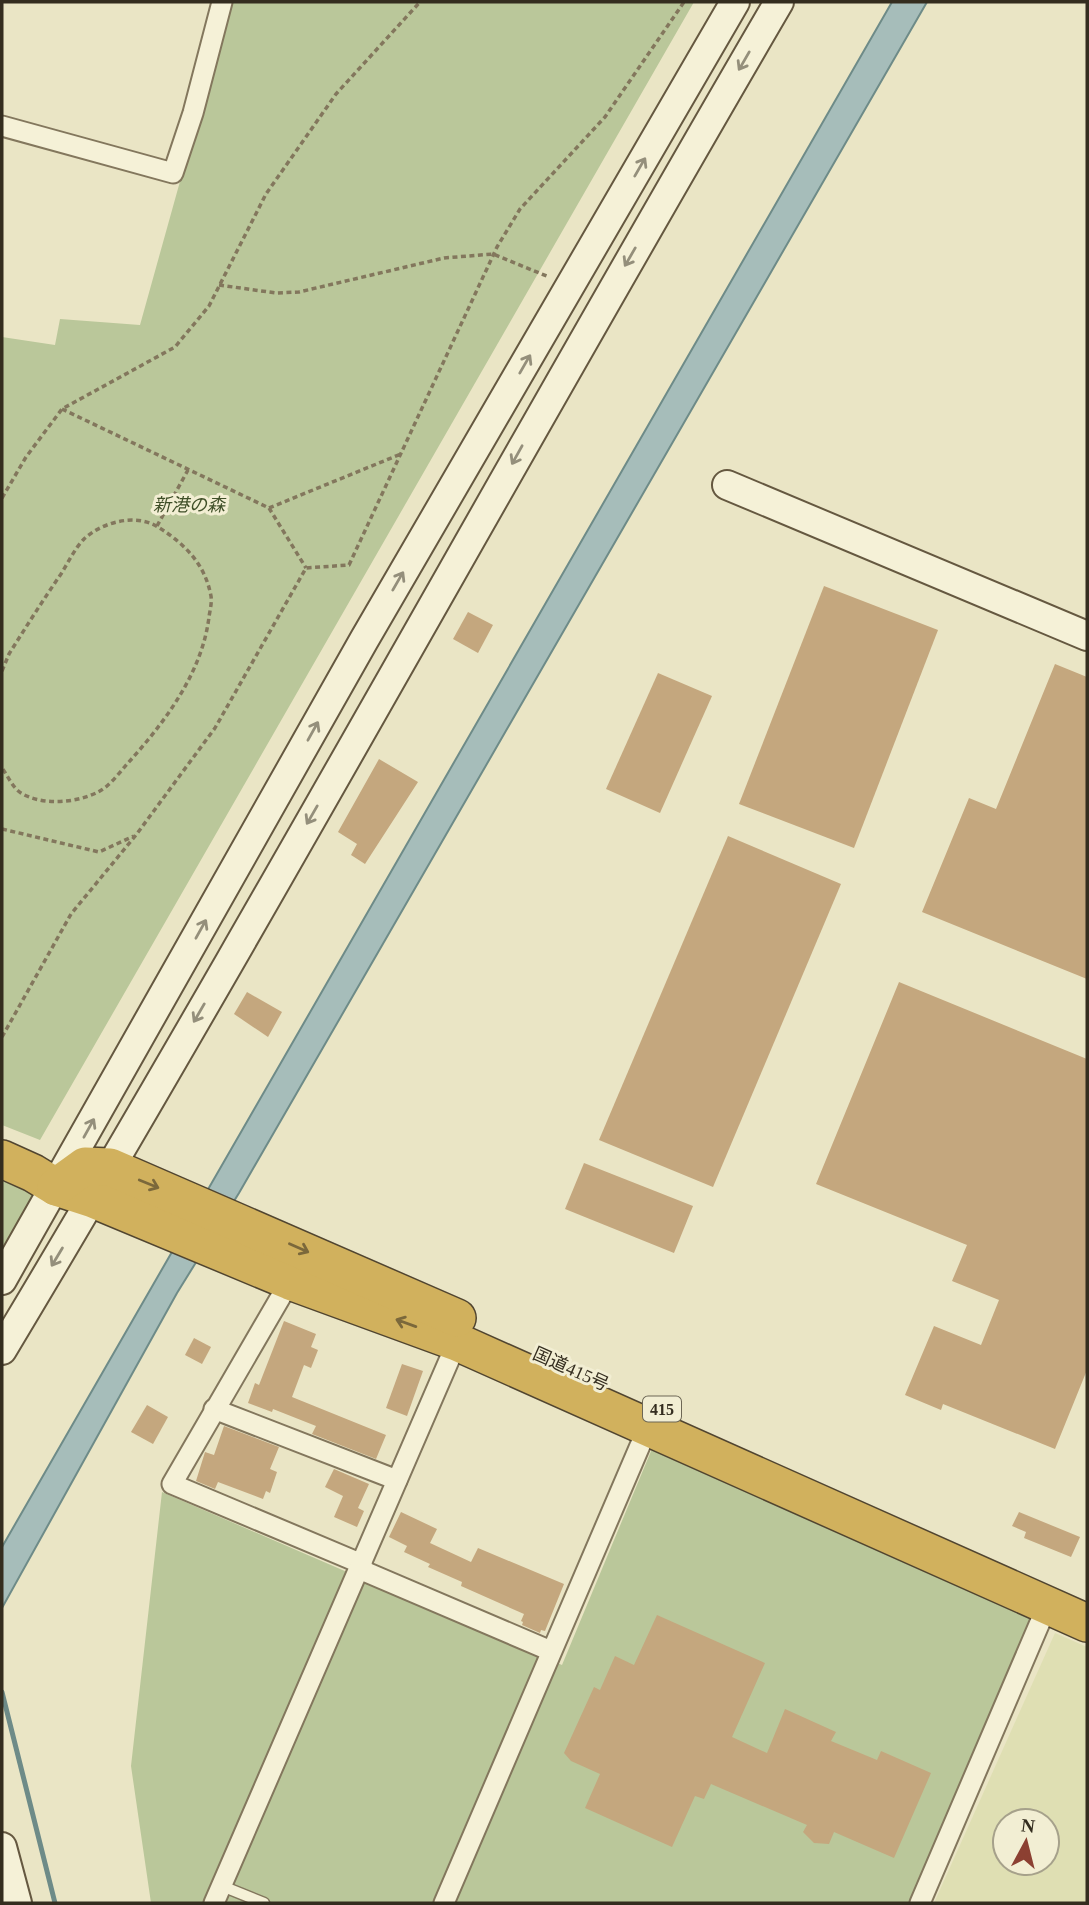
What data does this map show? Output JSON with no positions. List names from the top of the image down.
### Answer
{
  "streets": {
    "highway": ["国道415号", "415"]
  },
  "parks": ["新港の森"],
  "north": "top"
}
